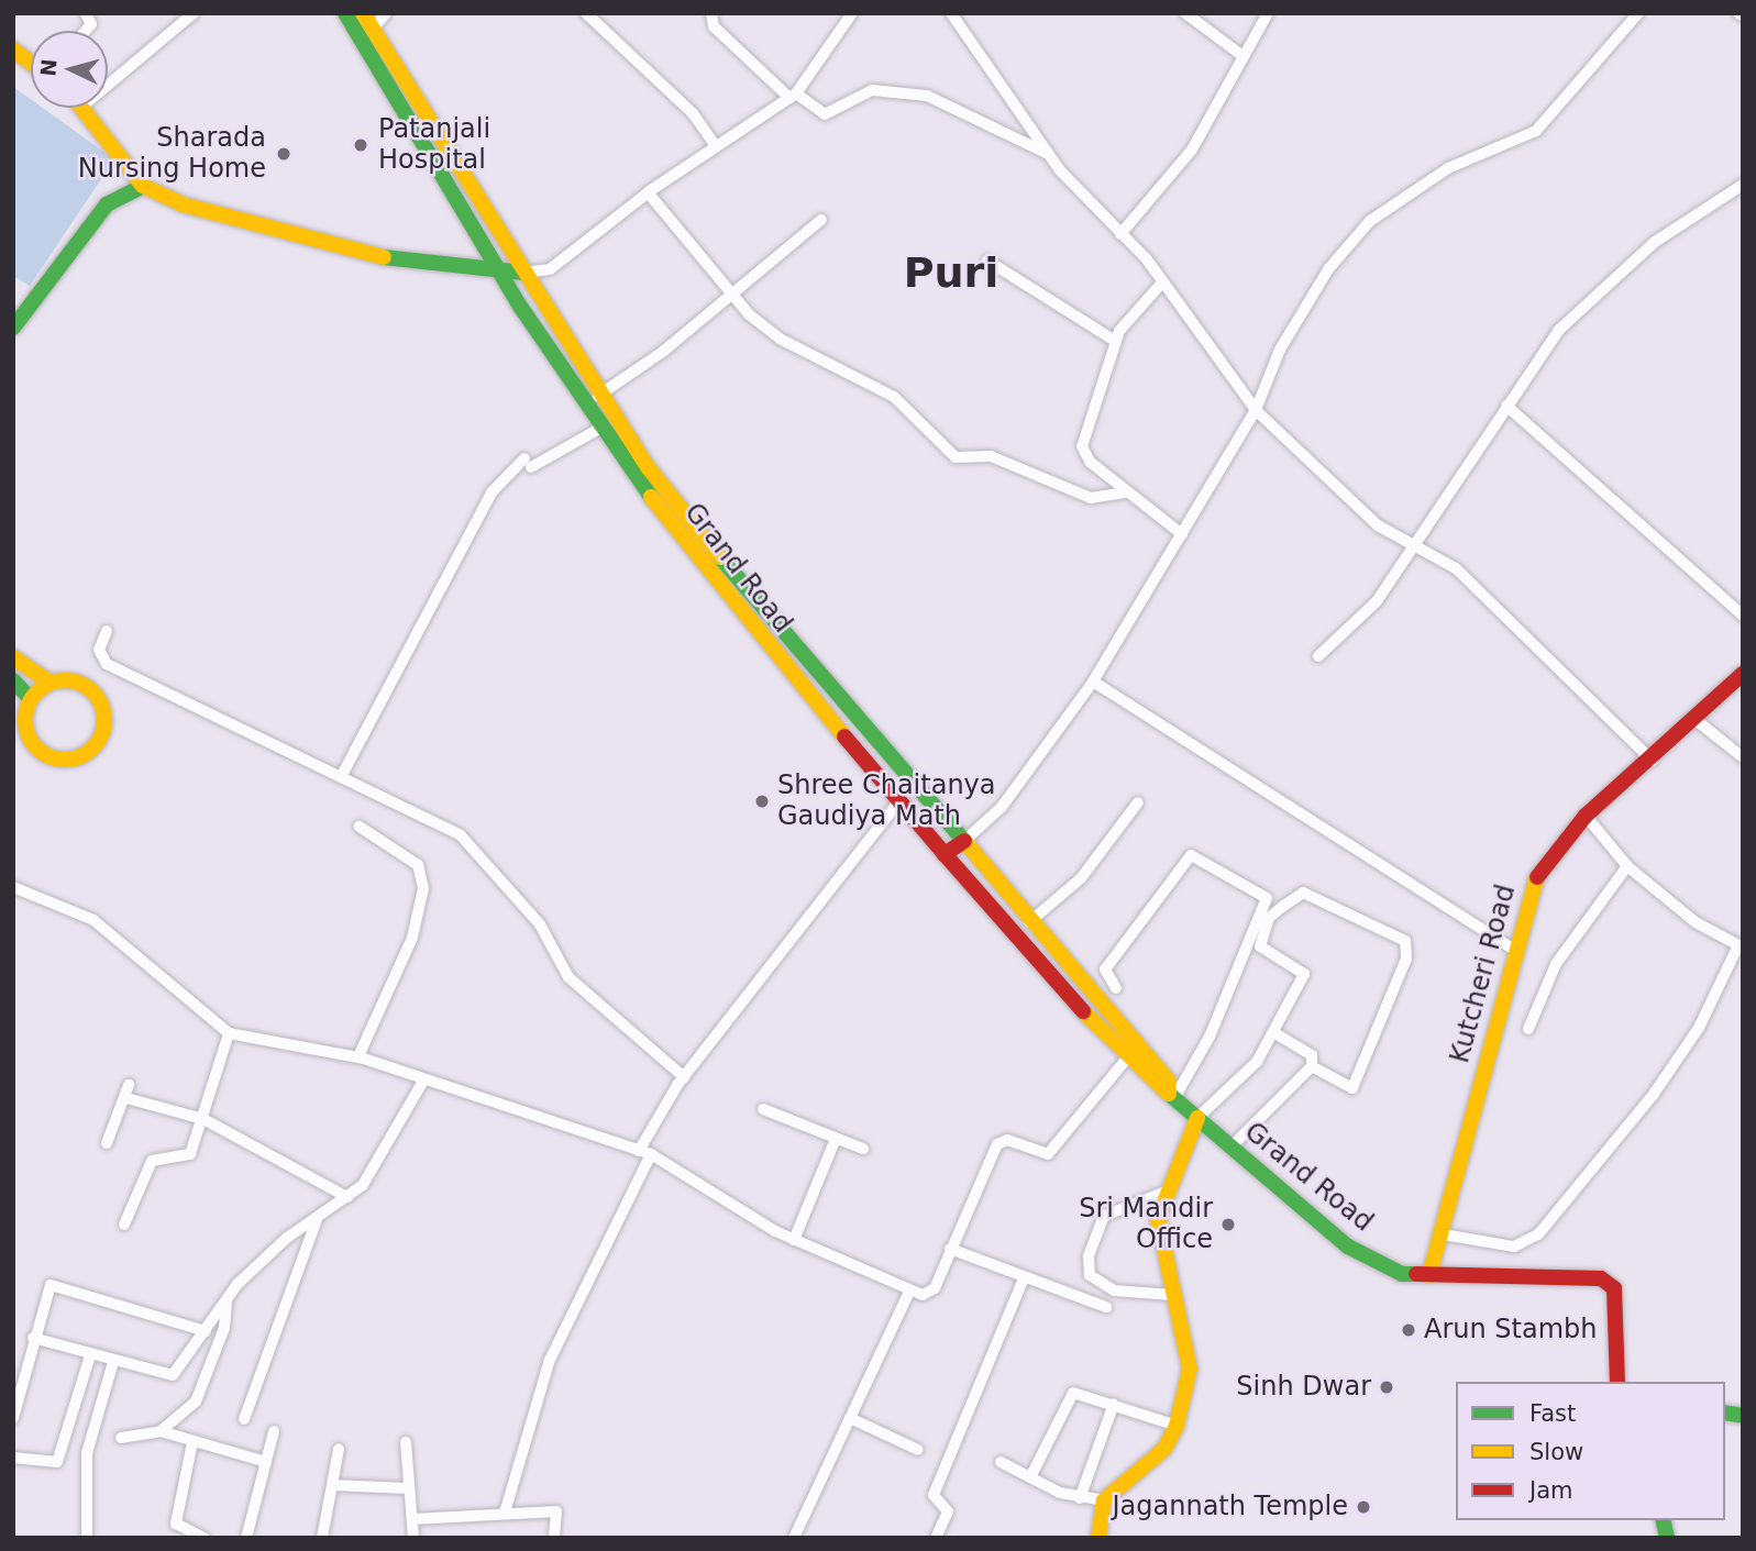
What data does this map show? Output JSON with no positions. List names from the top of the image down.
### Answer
{
  "streets": {
    "main road": ["Grand Road", "Kutcheri Road"]
  },
  "crossings": [
    ["Grand Road", "Kutcheri Road"]
  ],
  "districts": ["Puri"],
  "places": [
    "Patanjali Hospital",
    "Sharada Nursing Home",
    "Shree Chaitanya Gaudiya Math",
    "Sri Mandir Office",
    "Arun Stambh",
    "Sinh Dwar",
    "Jagannath Temple"
  ],
  "legend": ["Fast", "Slow", "Jam"],
  "north": "left"
}
